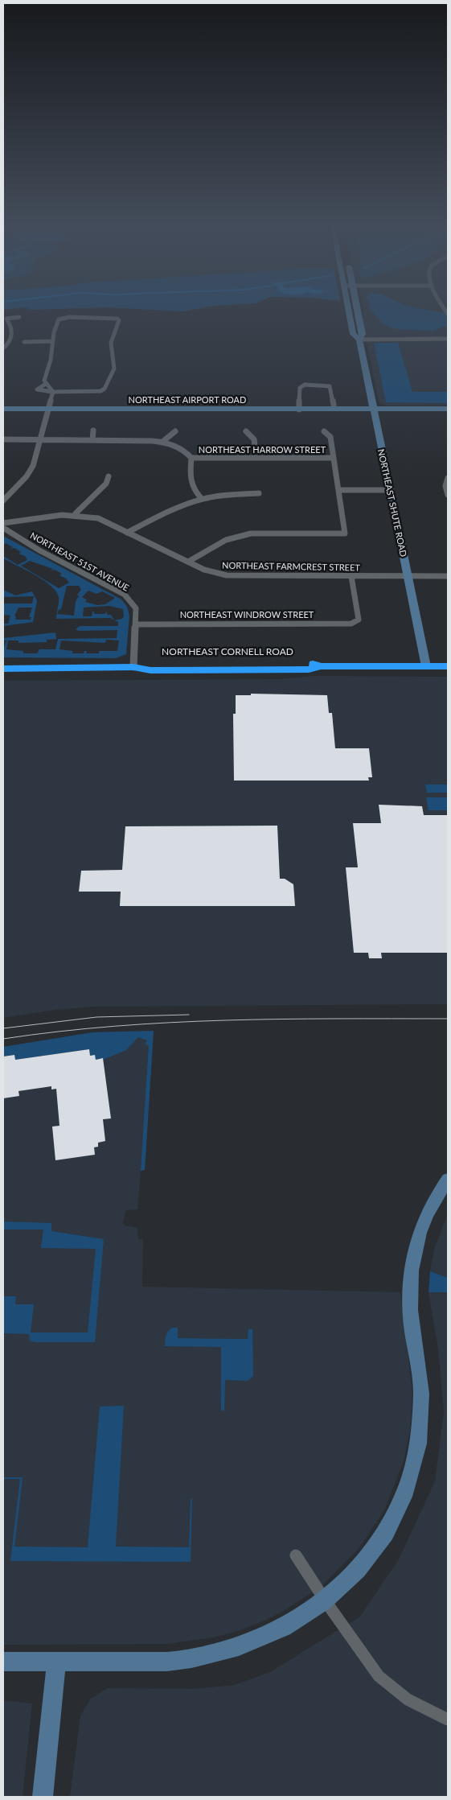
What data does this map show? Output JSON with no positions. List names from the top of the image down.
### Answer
{
  "streets": {
    "highway": ["NORTHEAST CORNELL ROAD"],
    "main road": ["NORTHEAST AIRPORT ROAD", "NORTHEAST SHUTE ROAD"],
    "street": [
      "NORTHEAST HARROW STREET",
      "NORTHEAST 51ST AVENUE",
      "NORTHEAST FARMCREST STREET",
      "NORTHEAST WINDROW STREET"
    ]
  },
  "crossings": [
    ["NORTHEAST AIRPORT ROAD", "NORTHEAST SHUTE ROAD"],
    ["NORTHEAST SHUTE ROAD", "NORTHEAST FARMCREST STREET"],
    ["NORTHEAST SHUTE ROAD", "NORTHEAST CORNELL ROAD"],
    ["NORTHEAST 51ST AVENUE", "NORTHEAST WINDROW STREET"],
    ["NORTHEAST 51ST AVENUE", "NORTHEAST CORNELL ROAD"],
    ["NORTHEAST FARMCREST STREET", "NORTHEAST WINDROW STREET"]
  ]
}
